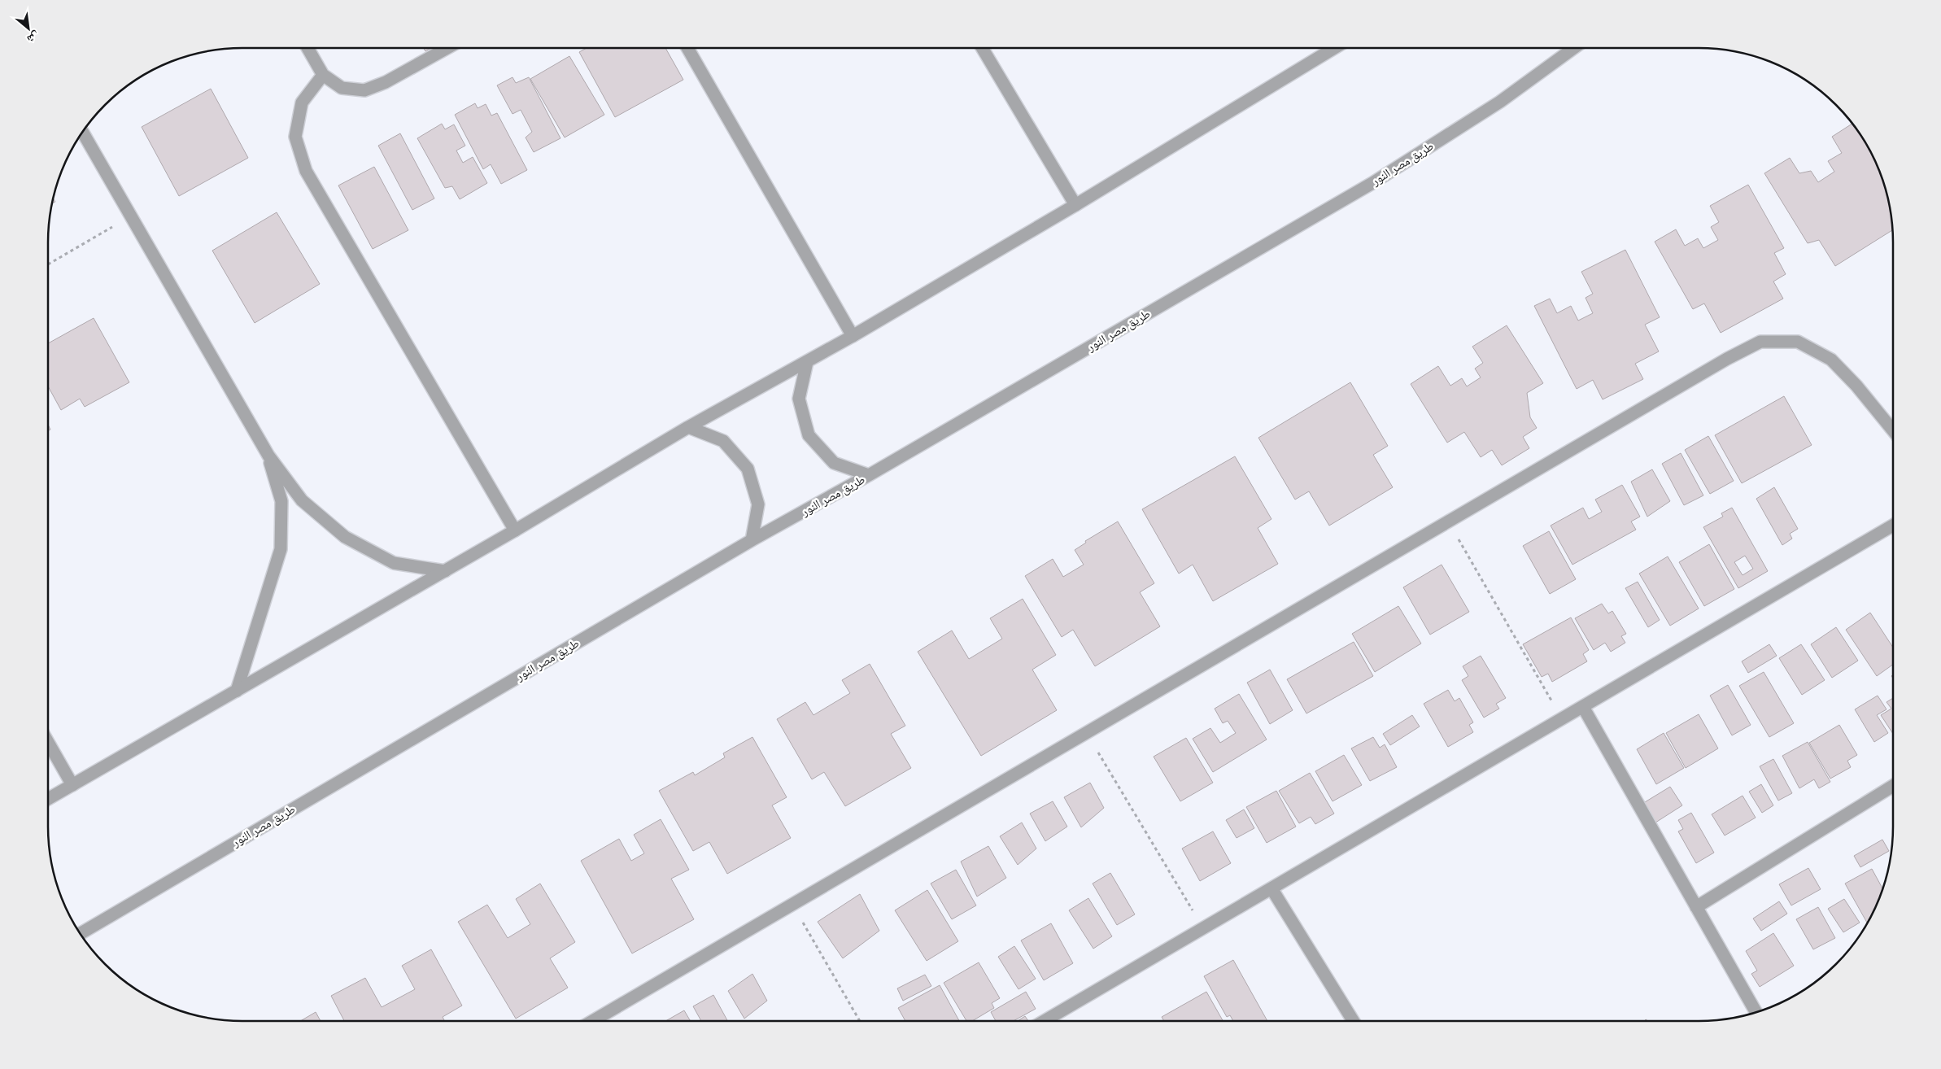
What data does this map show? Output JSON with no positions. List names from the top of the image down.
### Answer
{
  "streets": {
    "street": ["طريق مصر النور"]
  },
  "north": "bottom right"
}
